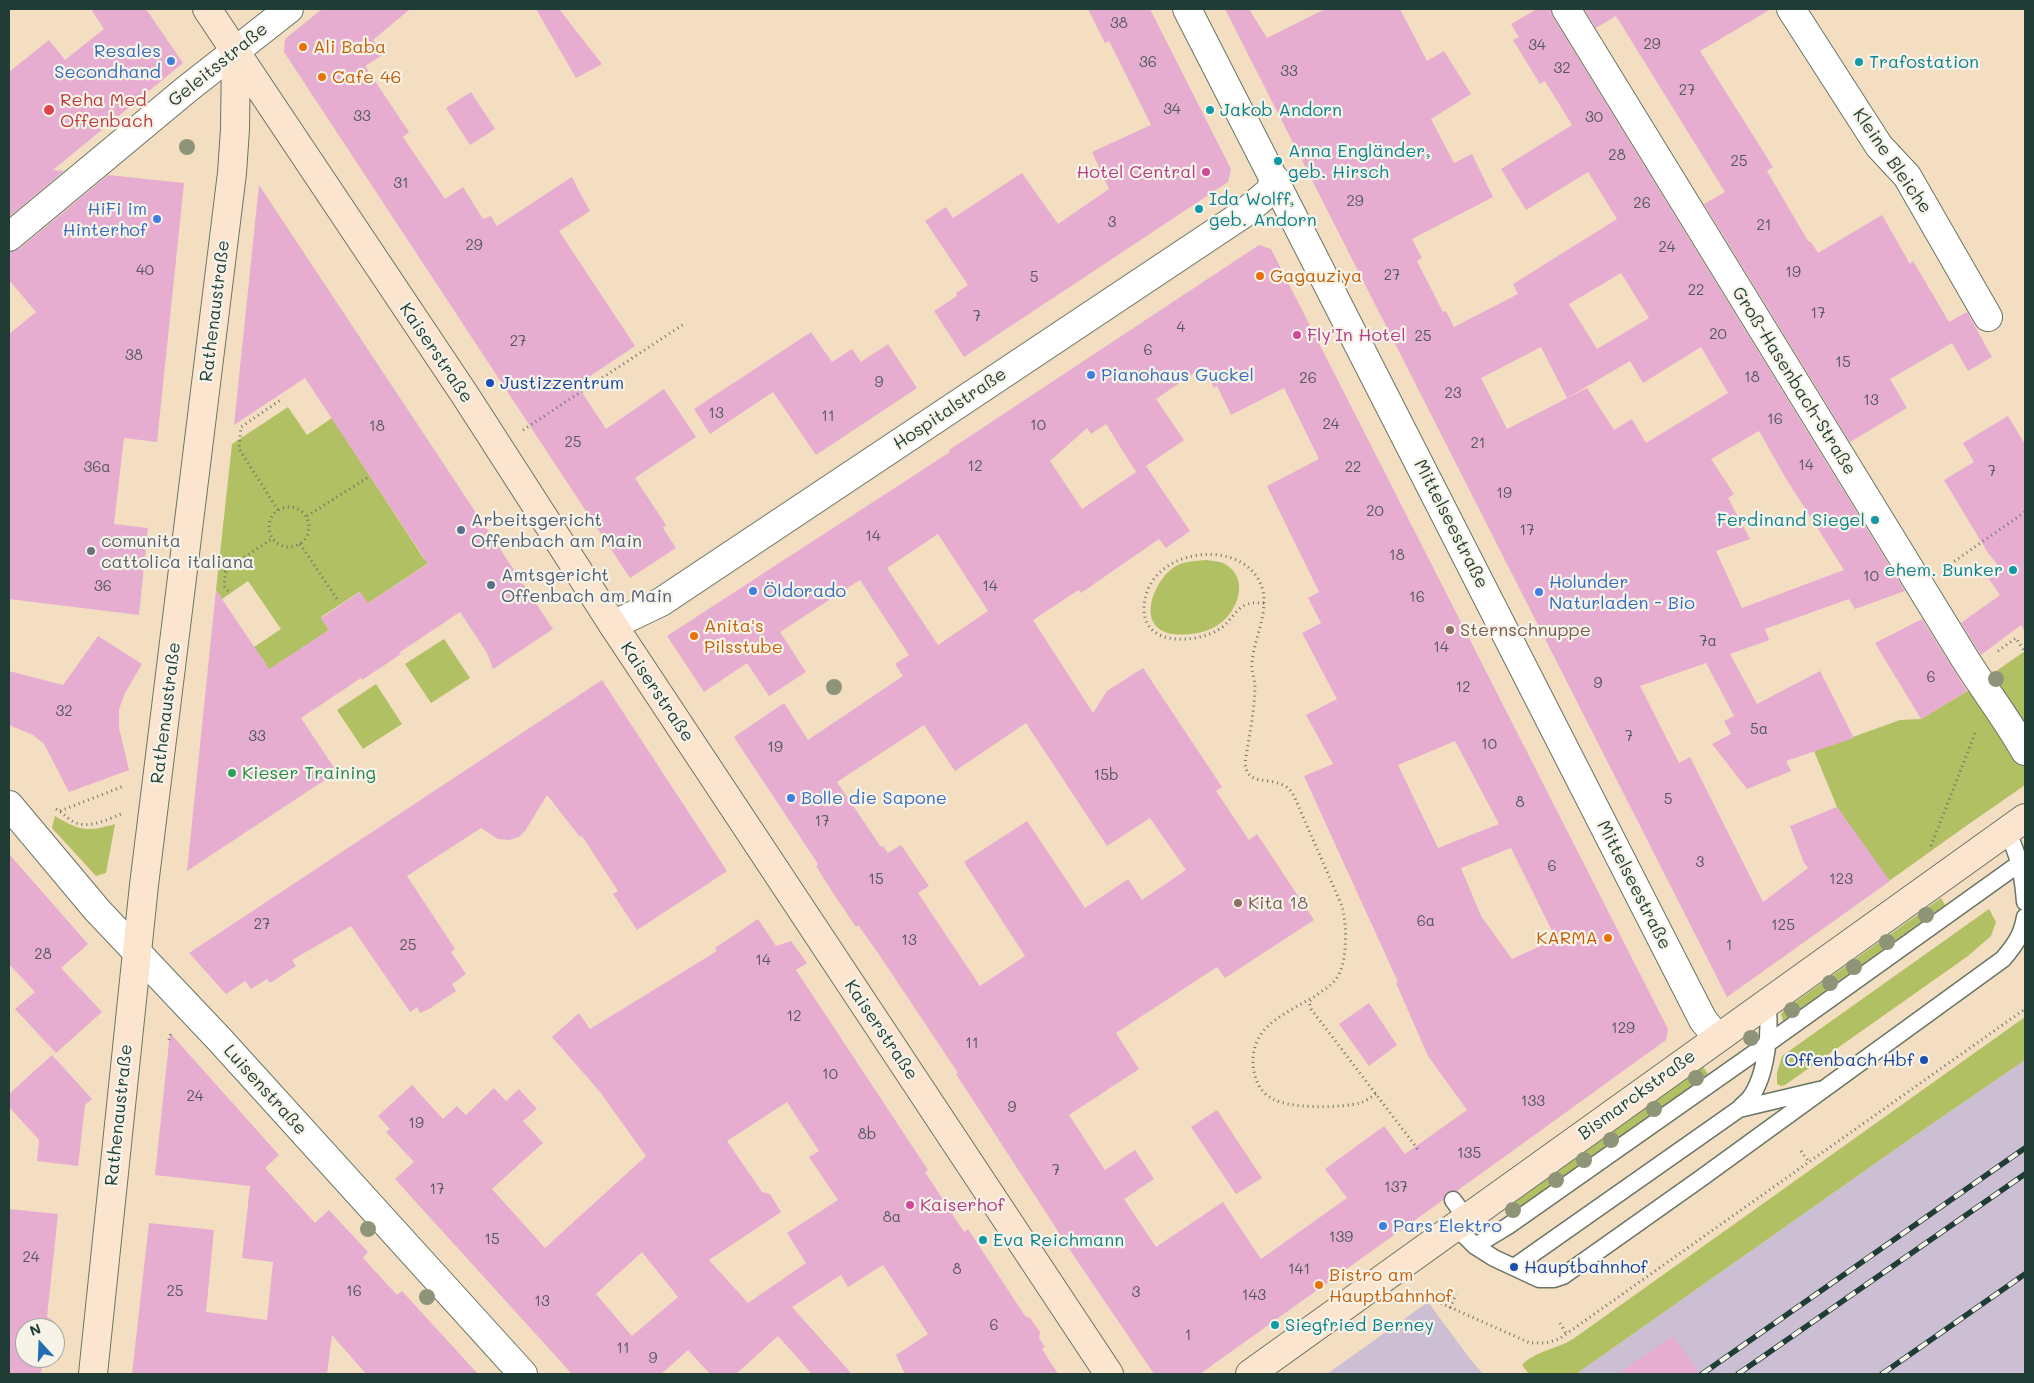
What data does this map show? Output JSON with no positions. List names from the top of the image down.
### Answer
{
  "streets": {
    "main road": ["Rathenaustraße", "Kaiserstraße", "Bismarckstraße"],
    "street": [
      "Geleitsstraße",
      "Kleine Bleiche",
      "Groß-Hasenbach-Straße",
      "Hospitalstraße",
      "Mittelseestraße",
      "Luisenstraße"
    ]
  },
  "crossings": [
    ["Geleitsstraße", "Rathenaustraße"],
    ["Geleitsstraße", "Kaiserstraße"],
    ["Rathenaustraße", "Kaiserstraße"],
    ["Rathenaustraße", "Luisenstraße"],
    ["Kaiserstraße", "Hospitalstraße"],
    ["Hospitalstraße", "Mittelseestraße"],
    ["Mittelseestraße", "Bismarckstraße"]
  ],
  "places": [
    "Ali Baba",
    "Resales Secondhand",
    "Trafostation",
    "Cafe 46",
    "Reha Med Offenbach",
    "Jakob Andorn",
    "Anna Engländer, geb. Hirsch",
    "Hotel Central",
    "Ida Wolff, geb. Andorn",
    "HiFi im Hinterhof",
    "Gagauziya",
    "Fly'In Hotel",
    "Pianohaus Guckel",
    "Justizzentrum",
    "Ferdinand Siegel",
    "Arbeitsgericht Offenbach am Main",
    "comunita cattolica italiana",
    "ehem. Bunker",
    "Amtsgericht Offenbach am Main",
    "Öldorado",
    "Holunder Naturladen - Bio",
    "Sternschnuppe",
    "Anita's Pilsstube",
    "Kieser Training",
    "Bolle die Sapone",
    "Kita 18",
    "KARMA",
    "Offenbach Hbf",
    "Kaiserhof",
    "Pars Elektro",
    "Eva Reichmann",
    "Hauptbahnhof",
    "Bistro am Hauptbahnhof",
    "Siegfried Berney"
  ],
  "house_numbers": [
    "38",
    "29",
    "34",
    "36",
    "32",
    "33",
    "27",
    "34",
    "33",
    "30",
    "28",
    "25",
    "31",
    "29",
    "26",
    "3",
    "21",
    "29",
    "24",
    "40",
    "19",
    "27",
    "5",
    "22",
    "17",
    "7",
    "4",
    "20",
    "25",
    "27",
    "6",
    "38",
    "15",
    "18",
    "26",
    "9",
    "23",
    "13",
    "13",
    "11",
    "16",
    "24",
    "10",
    "18",
    "25",
    "21",
    "14",
    "12",
    "36a",
    "22",
    "7",
    "19",
    "20",
    "17",
    "14",
    "18",
    "10",
    "36",
    "14",
    "16",
    "7a",
    "14",
    "6",
    "9",
    "12",
    "32",
    "5a",
    "33",
    "7",
    "10",
    "19",
    "15b",
    "5",
    "8",
    "17",
    "3",
    "6",
    "15",
    "123",
    "6a",
    "27",
    "125",
    "13",
    "25",
    "1",
    "28",
    "14",
    "12",
    "129",
    "11",
    "10",
    "24",
    "133",
    "9",
    "19",
    "8b",
    "135",
    "7",
    "137",
    "17",
    "8a",
    "139",
    "15",
    "24",
    "8",
    "141",
    "25",
    "16",
    "3",
    "143",
    "13",
    "6",
    "1",
    "11",
    "9"
  ],
  "north": "top"
}
